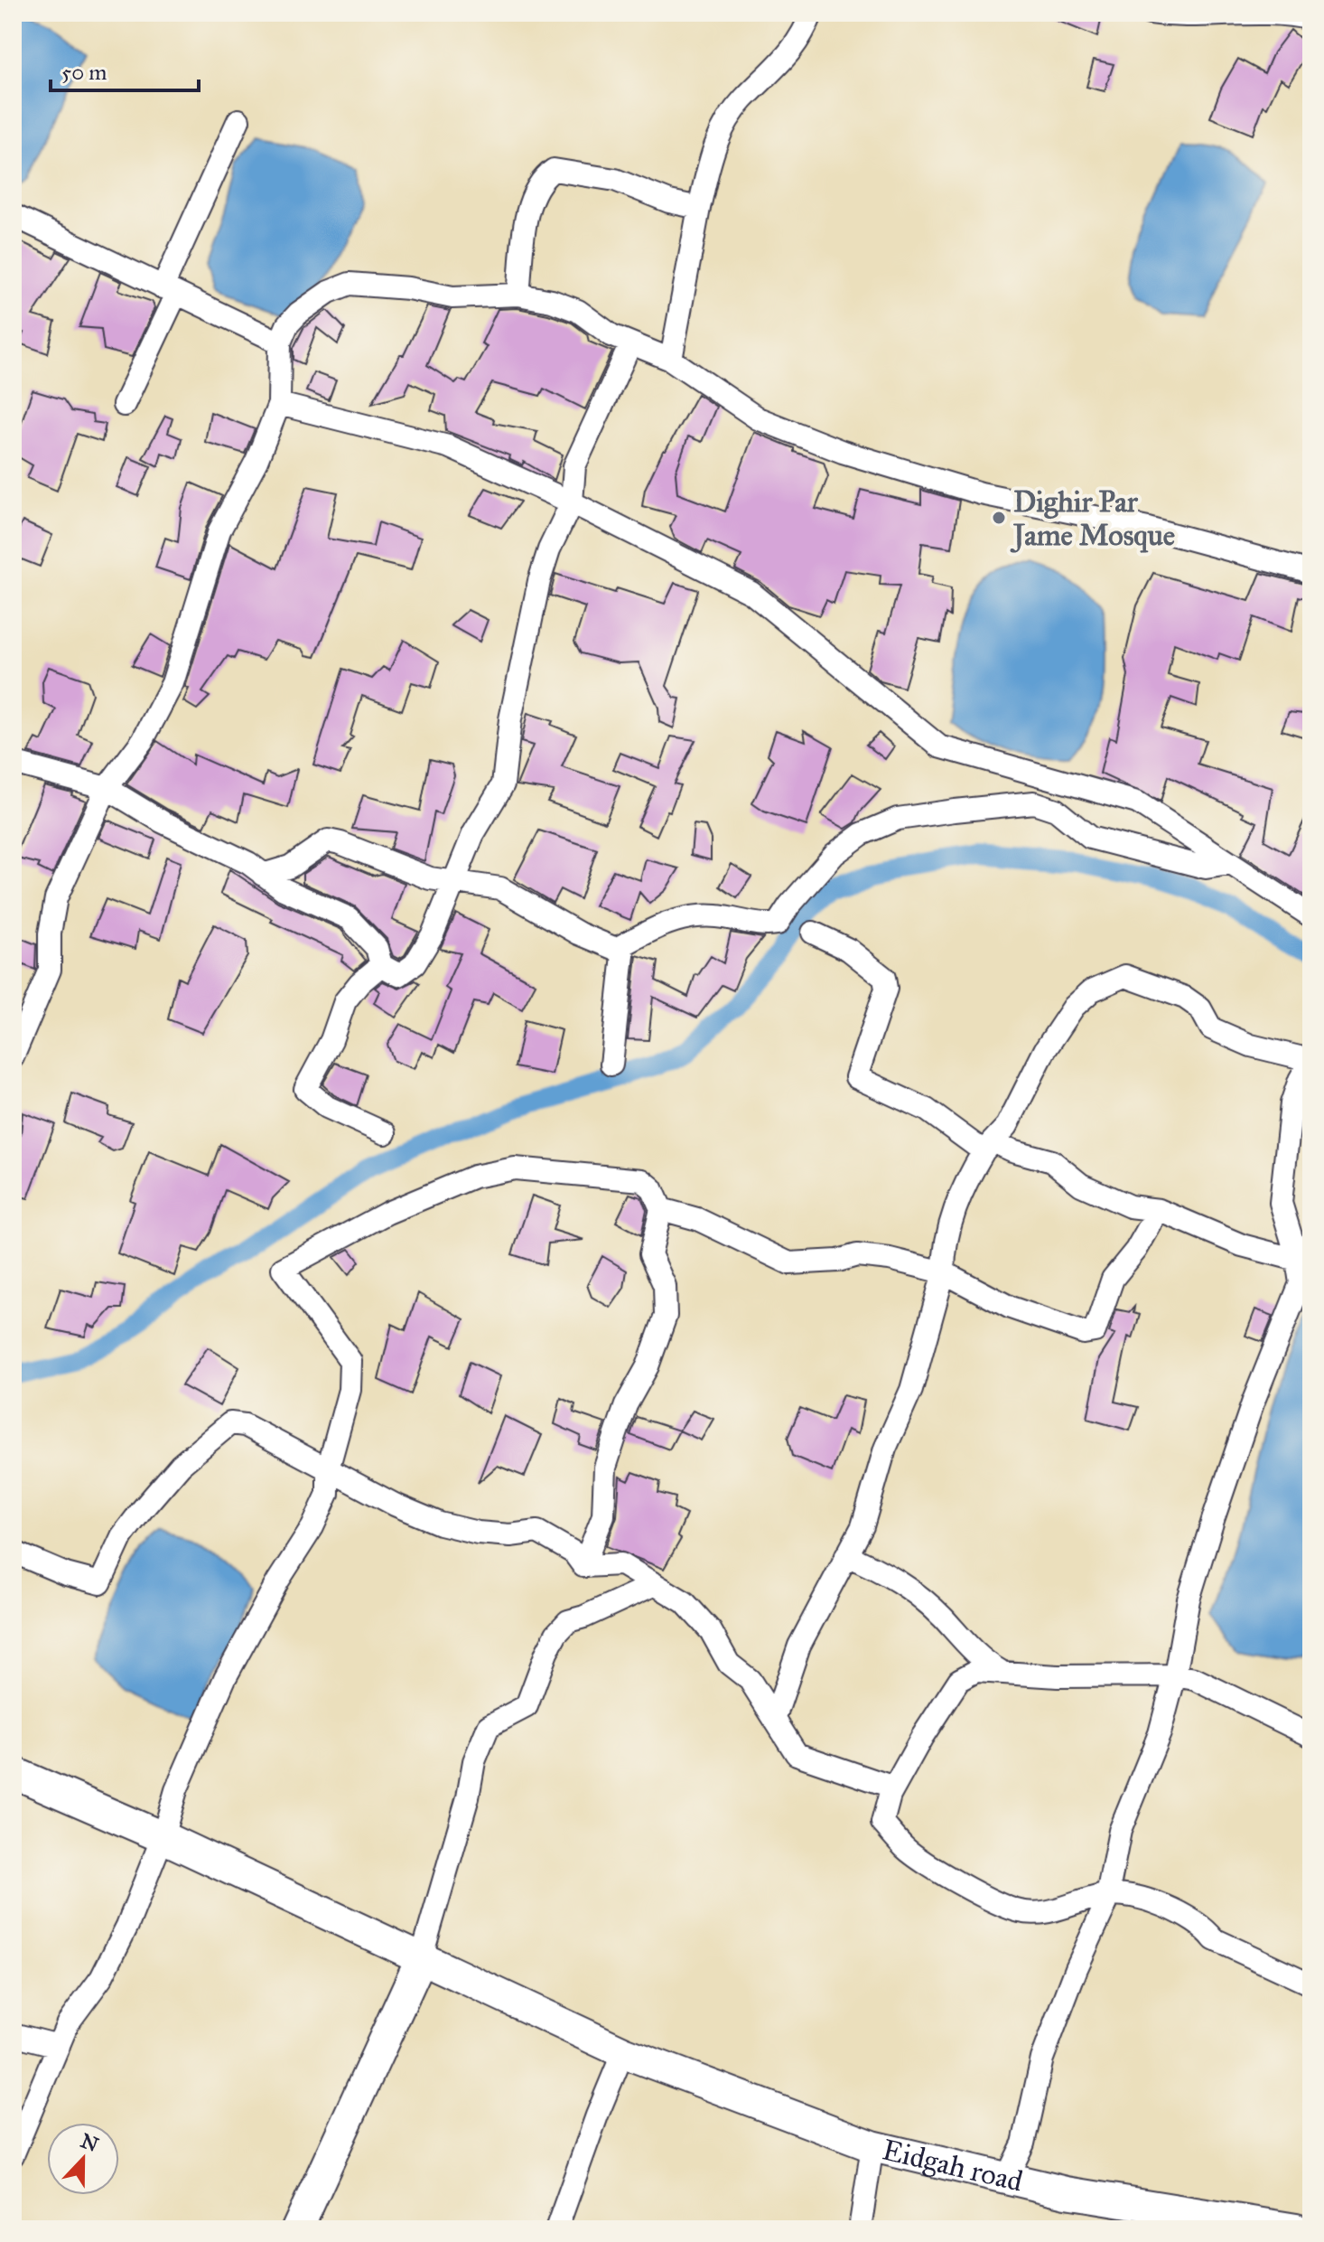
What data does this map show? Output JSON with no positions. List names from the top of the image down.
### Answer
{
  "streets": {
    "street": ["Eidgah road"]
  },
  "places": ["Dighir Par Jame Mosque"],
  "scale_bar": "50 m",
  "north": "top"
}
